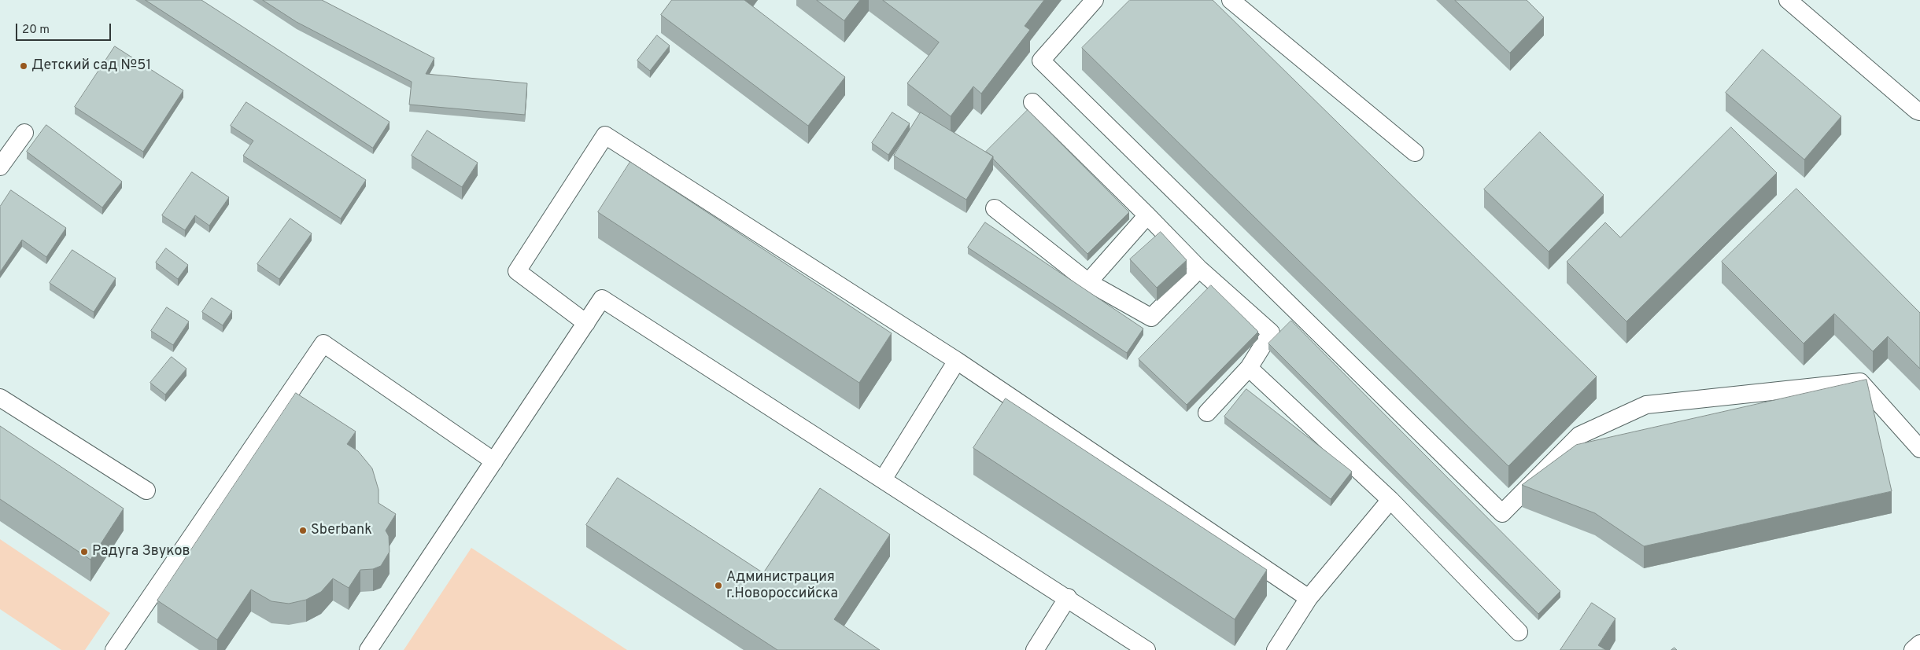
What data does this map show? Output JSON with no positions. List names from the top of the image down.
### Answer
{
  "places": [
    "Детский сад №51",
    "Sberbank",
    "Радуга Звуков",
    "Администрация г.Новороссийска"
  ],
  "scale_bar": "20 m"
}
